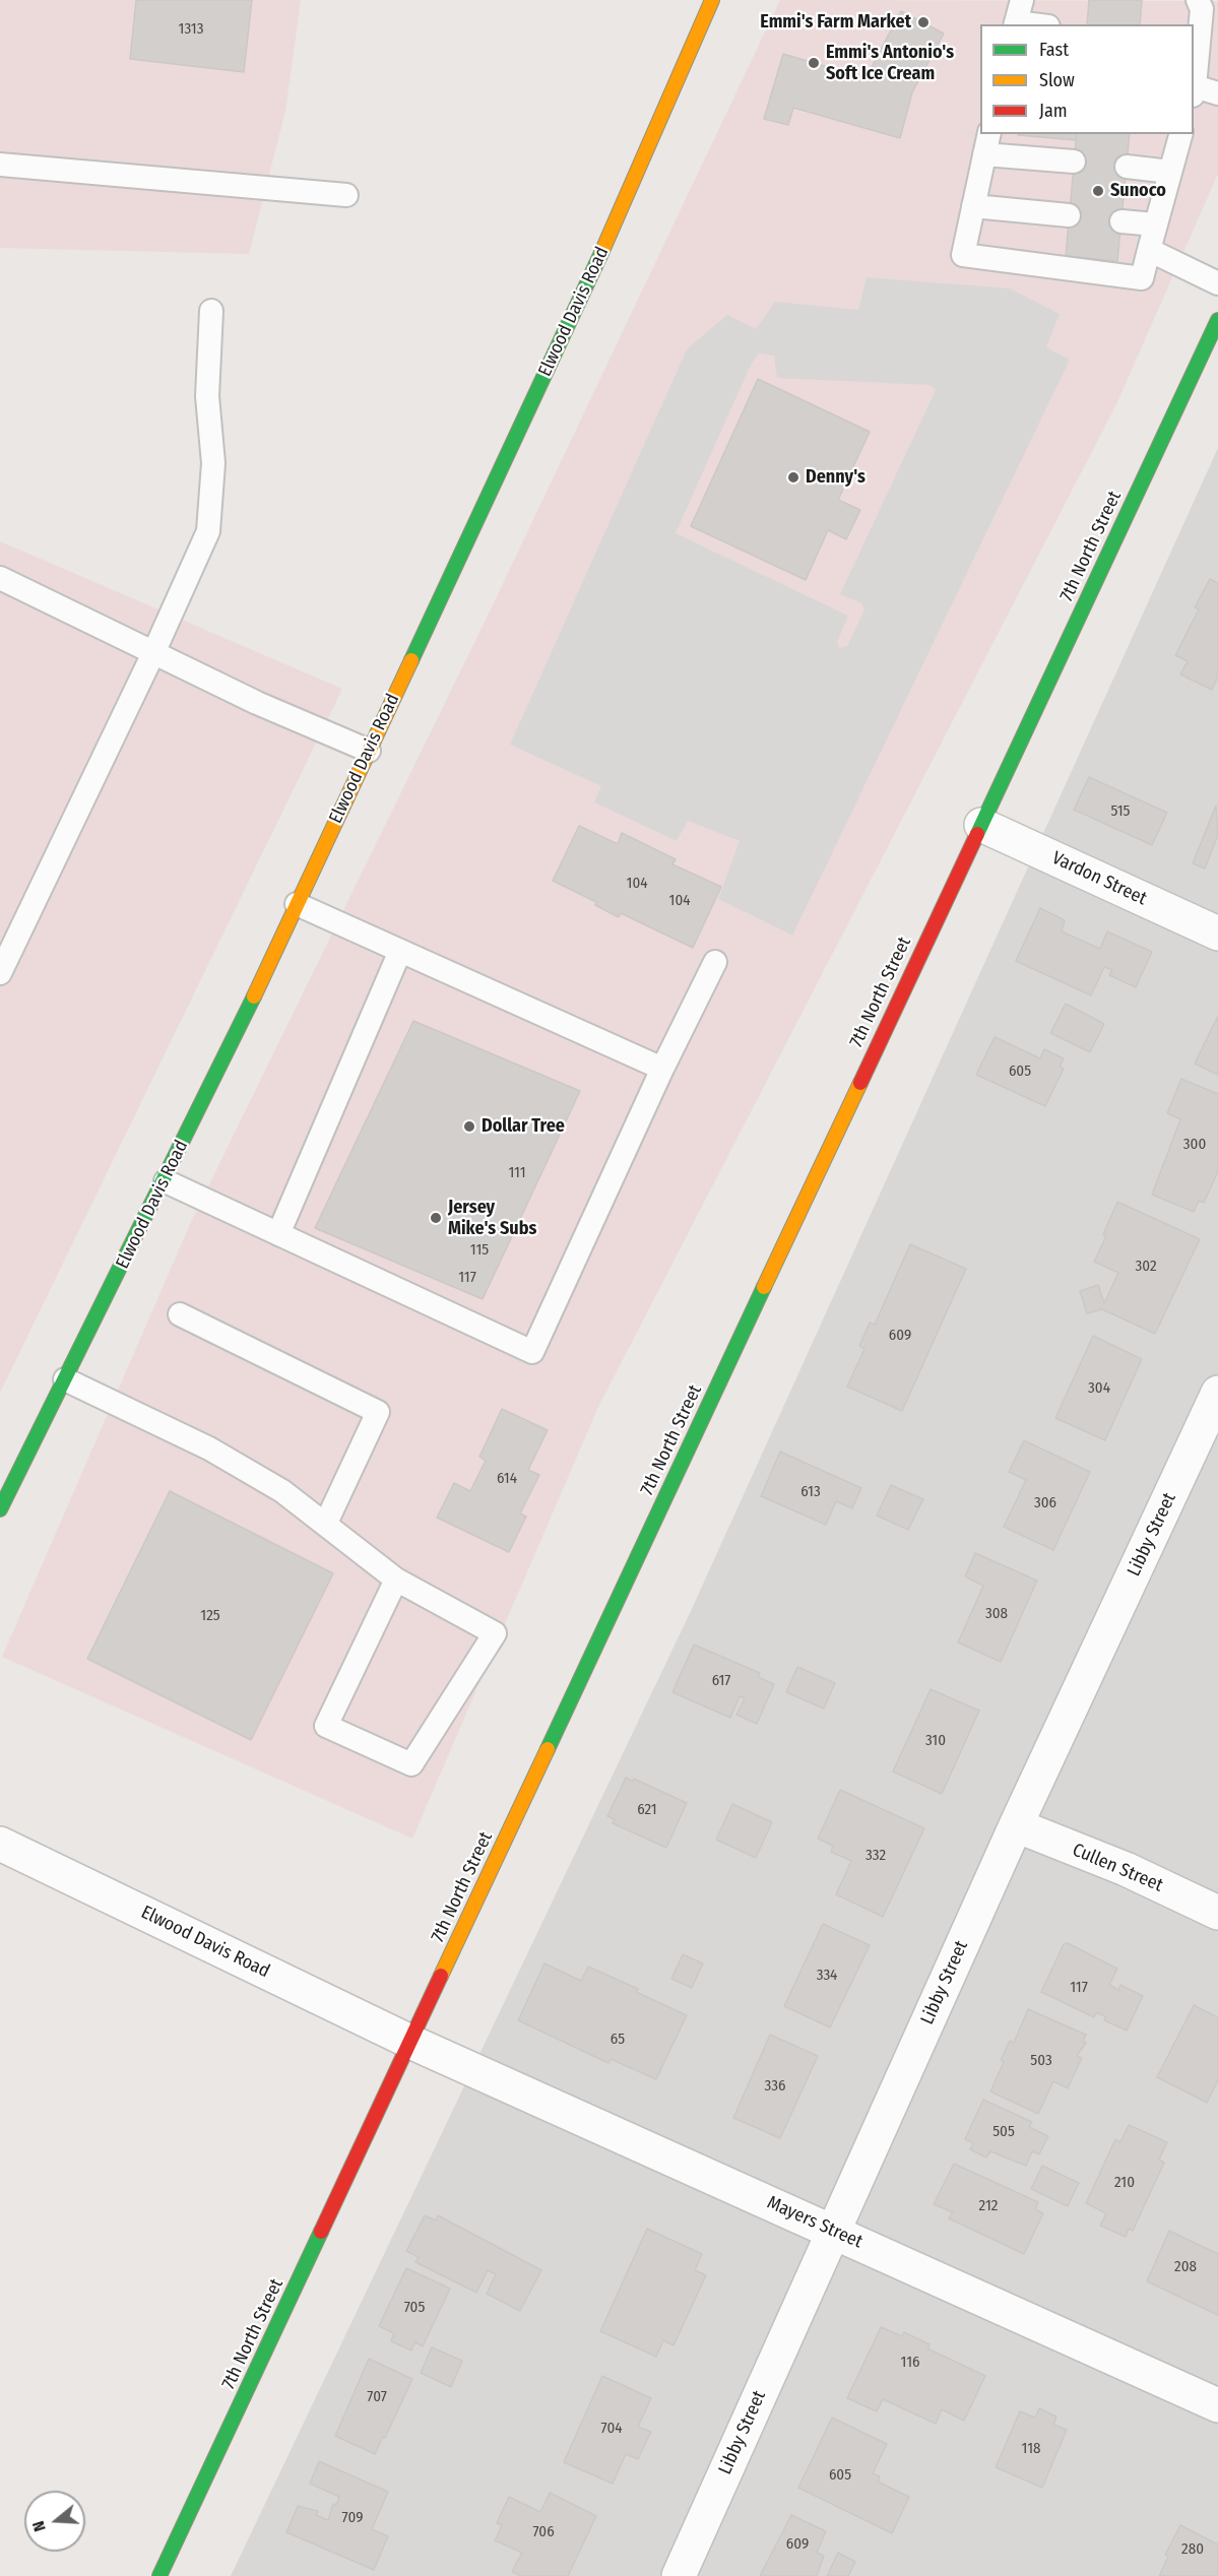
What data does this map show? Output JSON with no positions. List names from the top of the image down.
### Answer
{
  "streets": {
    "street": [
      "Elwood Davis Road",
      "7th North Street",
      "Vardon Street",
      "Libby Street",
      "Cullen Street",
      "Mayers Street"
    ]
  },
  "crossings": [
    ["Elwood Davis Road", "7th North Street"],
    ["Elwood Davis Road", "Mayers Street"],
    ["7th North Street", "Vardon Street"],
    ["7th North Street", "Mayers Street"],
    ["Libby Street", "Cullen Street"],
    ["Libby Street", "Mayers Street"]
  ],
  "places": [
    "Emmi's Farm Market",
    "Emmi's Antonio's Soft Ice Cream",
    "Sunoco",
    "Denny's",
    "Dollar Tree",
    "Jersey Mike's Subs"
  ],
  "house_numbers": [
    "1313",
    "515",
    "104",
    "104",
    "605",
    "300",
    "111",
    "115",
    "302",
    "117",
    "609",
    "304",
    "614",
    "613",
    "306",
    "308",
    "125",
    "617",
    "310",
    "621",
    "332",
    "334",
    "117",
    "65",
    "503",
    "336",
    "505",
    "210",
    "212",
    "208",
    "705",
    "116",
    "707",
    "704",
    "118",
    "605",
    "709",
    "706",
    "609",
    "280"
  ],
  "legend": ["Fast", "Slow", "Jam"],
  "north": "left"
}
